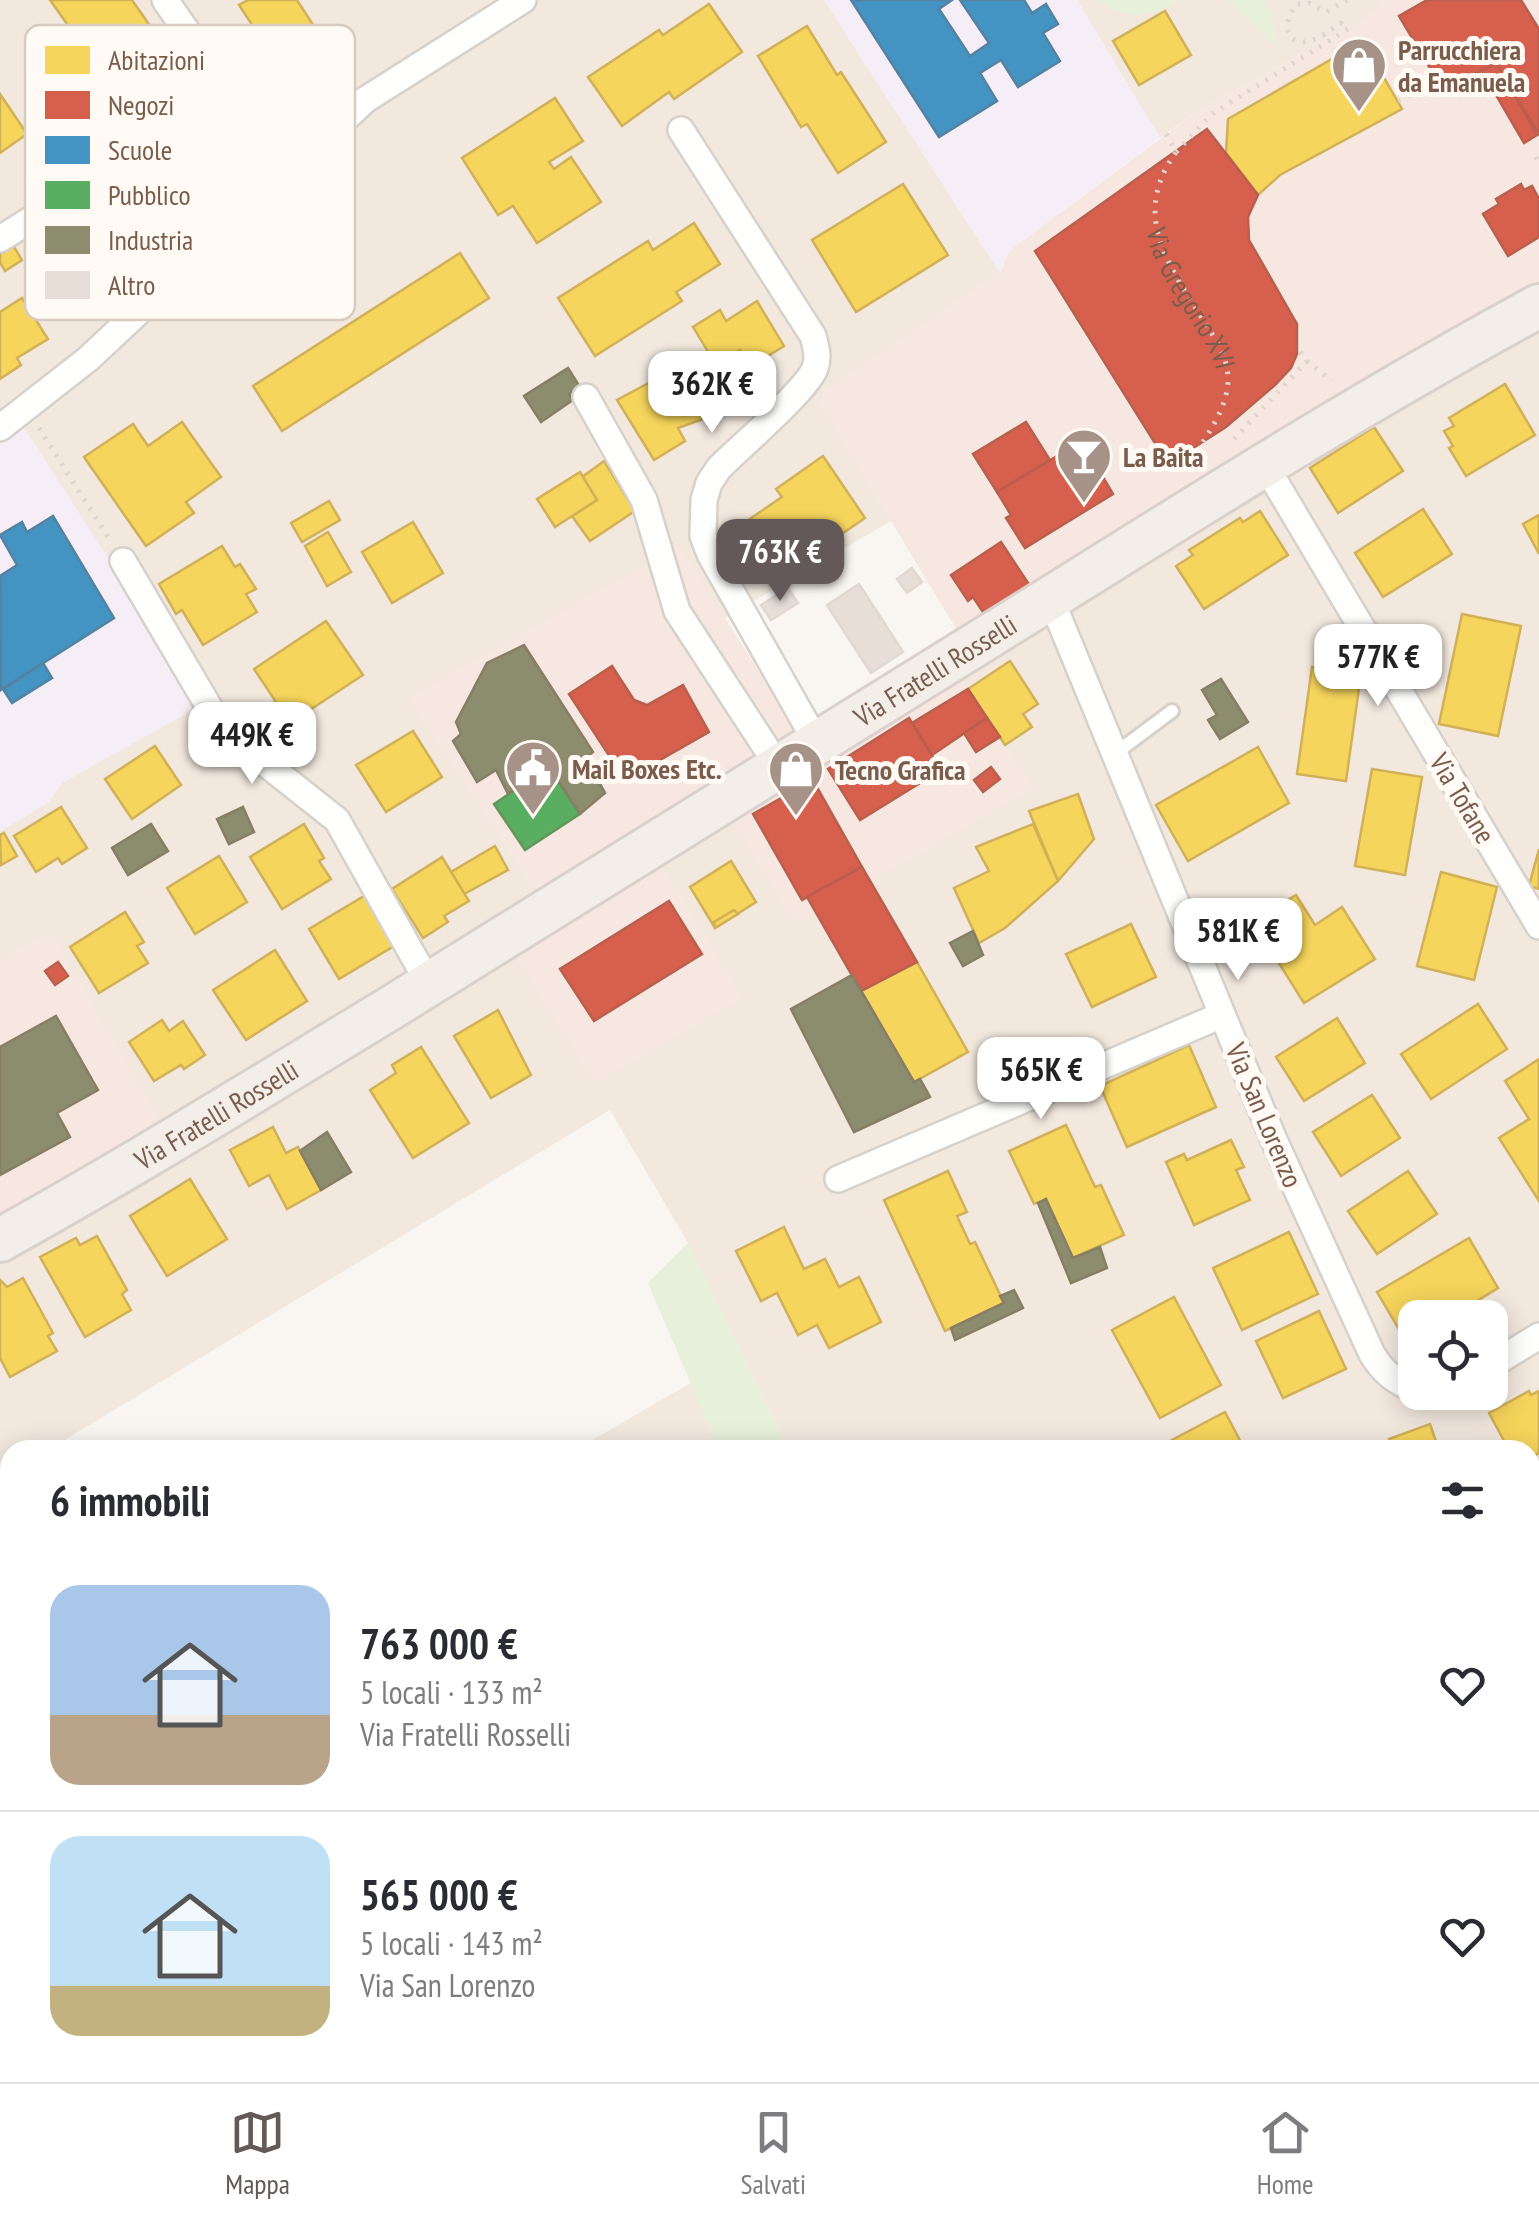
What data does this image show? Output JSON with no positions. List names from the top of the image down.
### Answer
{
  "streets": {
    "main road": ["Via Fratelli Rosselli"],
    "street": ["Via Tofane", "Via San Lorenzo"],
    "path": ["Via Gregorio XVI"]
  },
  "crossings": [
    ["Via Fratelli Rosselli", "Via San Lorenzo"]
  ],
  "places": {
    "shop": ["Parrucchiera da Emanuela", "Tecno Grafica"],
    "bar": ["La Baita"],
    "public building": ["Mail Boxes Etc."]
  },
  "legend": [
    "Abitazioni",
    "Negozi",
    "Scuole",
    "Pubblico",
    "Industria",
    "Altro"
  ],
  "page": {
    "price": [
      "362K €",
      "763K €",
      "577K €",
      "449K €",
      "581K €",
      "565K €"
    ],
    "heading": "6 immobili",
    "list": [
      {
        "name": "763 000 €",
        "note": "5 locali · 133 m² · Via Fratelli Rosselli"
      },
      {
        "name": "565 000 €",
        "note": "5 locali · 143 m² · Via San Lorenzo"
      }
    ],
    "tabs": ["Mappa", "Salvati", "Home"]
  }
}
